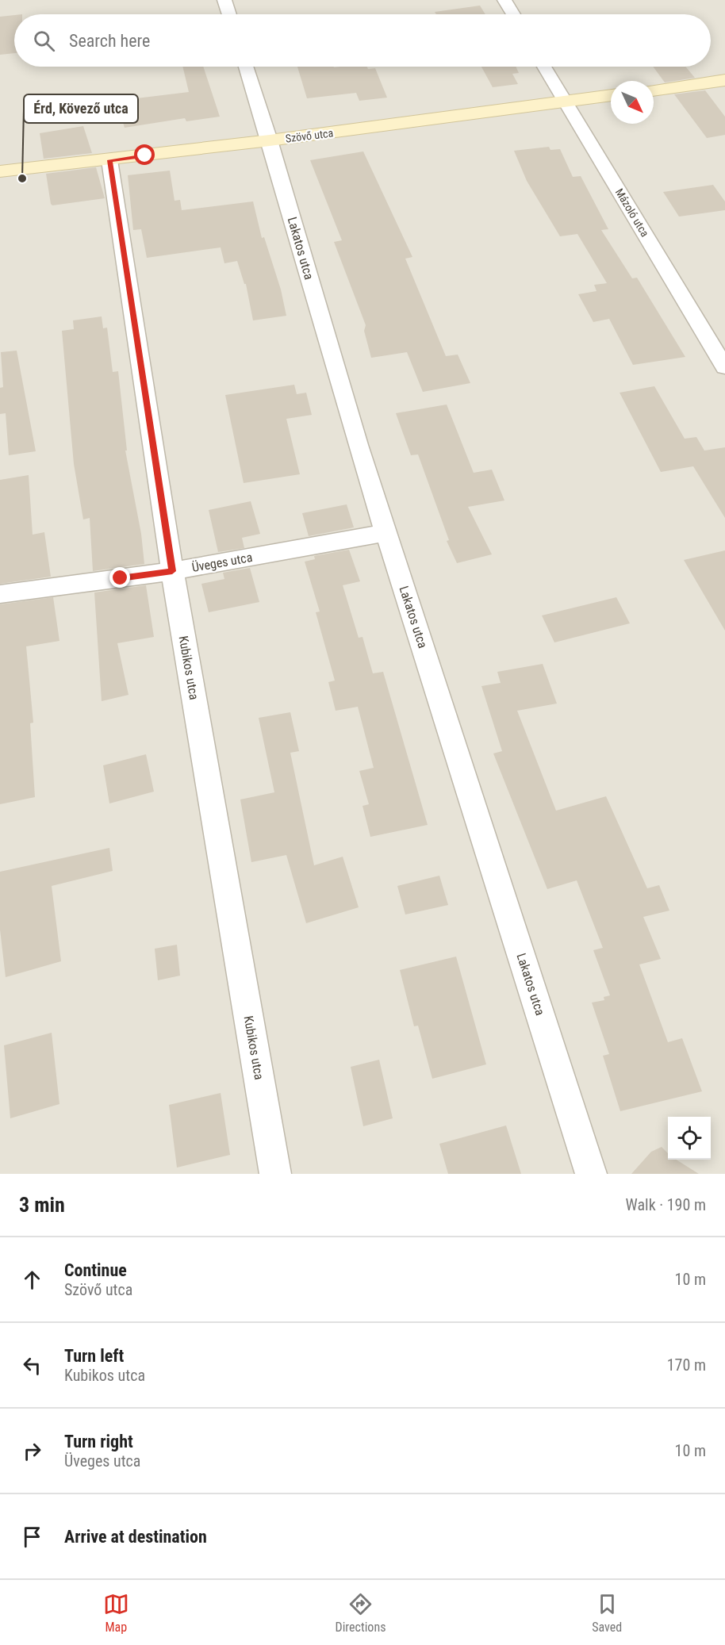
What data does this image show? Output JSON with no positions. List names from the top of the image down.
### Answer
{
  "streets": {
    "street": [
      "Szövő utca",
      "Mázoló utca",
      "Lakatos utca",
      "Üveges utca",
      "Kubikos utca"
    ]
  },
  "crossings": [
    ["Szövő utca", "Mázoló utca"],
    ["Szövő utca", "Lakatos utca"],
    ["Szövő utca", "Kubikos utca"],
    ["Lakatos utca", "Üveges utca"],
    ["Üveges utca", "Kubikos utca"]
  ],
  "places": ["Érd, Kövező utca"],
  "north": "bottom right",
  "page": {
    "search": "Search here",
    "heading": ["3 min", "Walk · 190 m"],
    "list": [
      ["Continue", "Szövő utca", "10 m"],
      ["Turn left", "Kubikos utca", "170 m"],
      ["Turn right", "Üveges utca", "10 m"],
      "Arrive at destination"
    ],
    "nav": ["Map", "Directions", "Saved"]
  }
}
